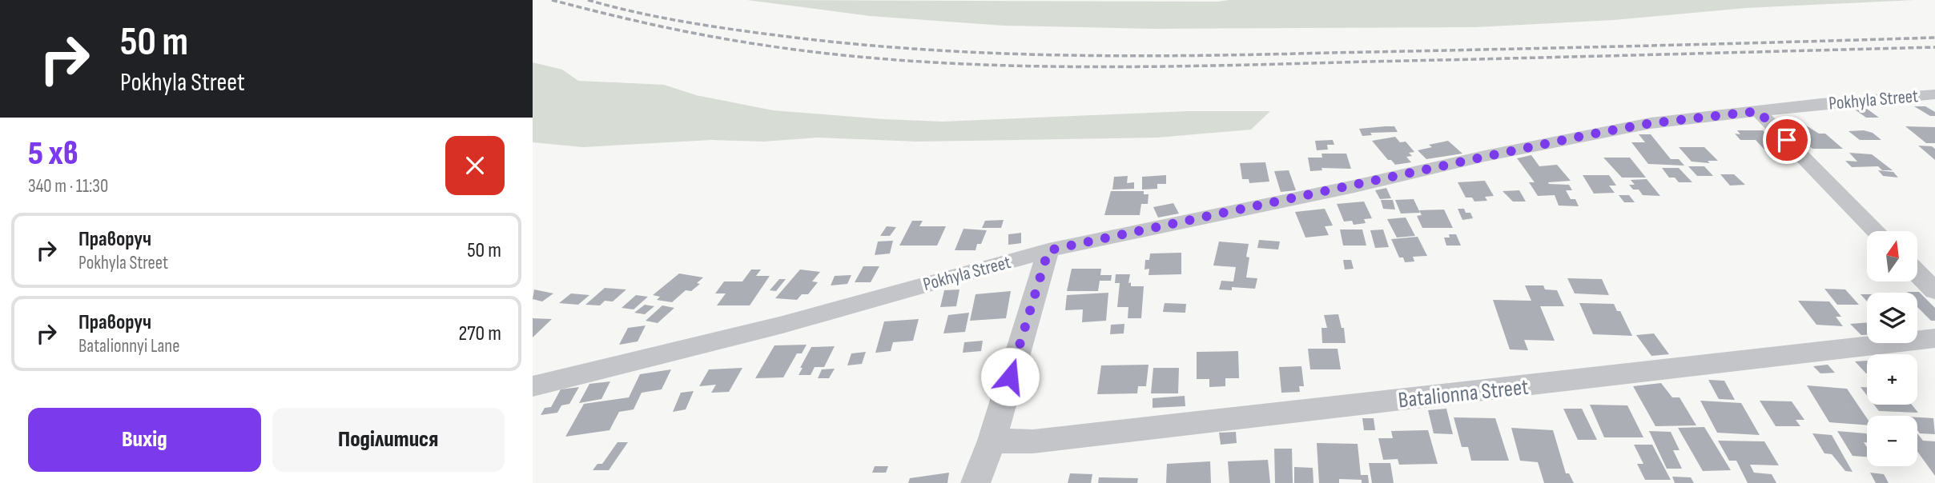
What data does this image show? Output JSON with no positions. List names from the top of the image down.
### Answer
{
  "streets": {
    "street": ["Pokhyla Street", "Batalionna Street"]
  },
  "north": "top",
  "page": {
    "turn": ["50 m", "Pokhyla Street"],
    "heading": ["5 хв", "340 m · 11:30"],
    "list": [
      {
        "name": "Праворуч",
        "note": "Pokhyla Street",
        "value": "50 m"
      },
      {
        "name": "Праворуч",
        "note": "Batalionnyi Lane",
        "value": "270 m"
      }
    ],
    "map_buttons": ["+", "−"],
    "buttons": ["Вихід", "Поділитися"]
  }
}
